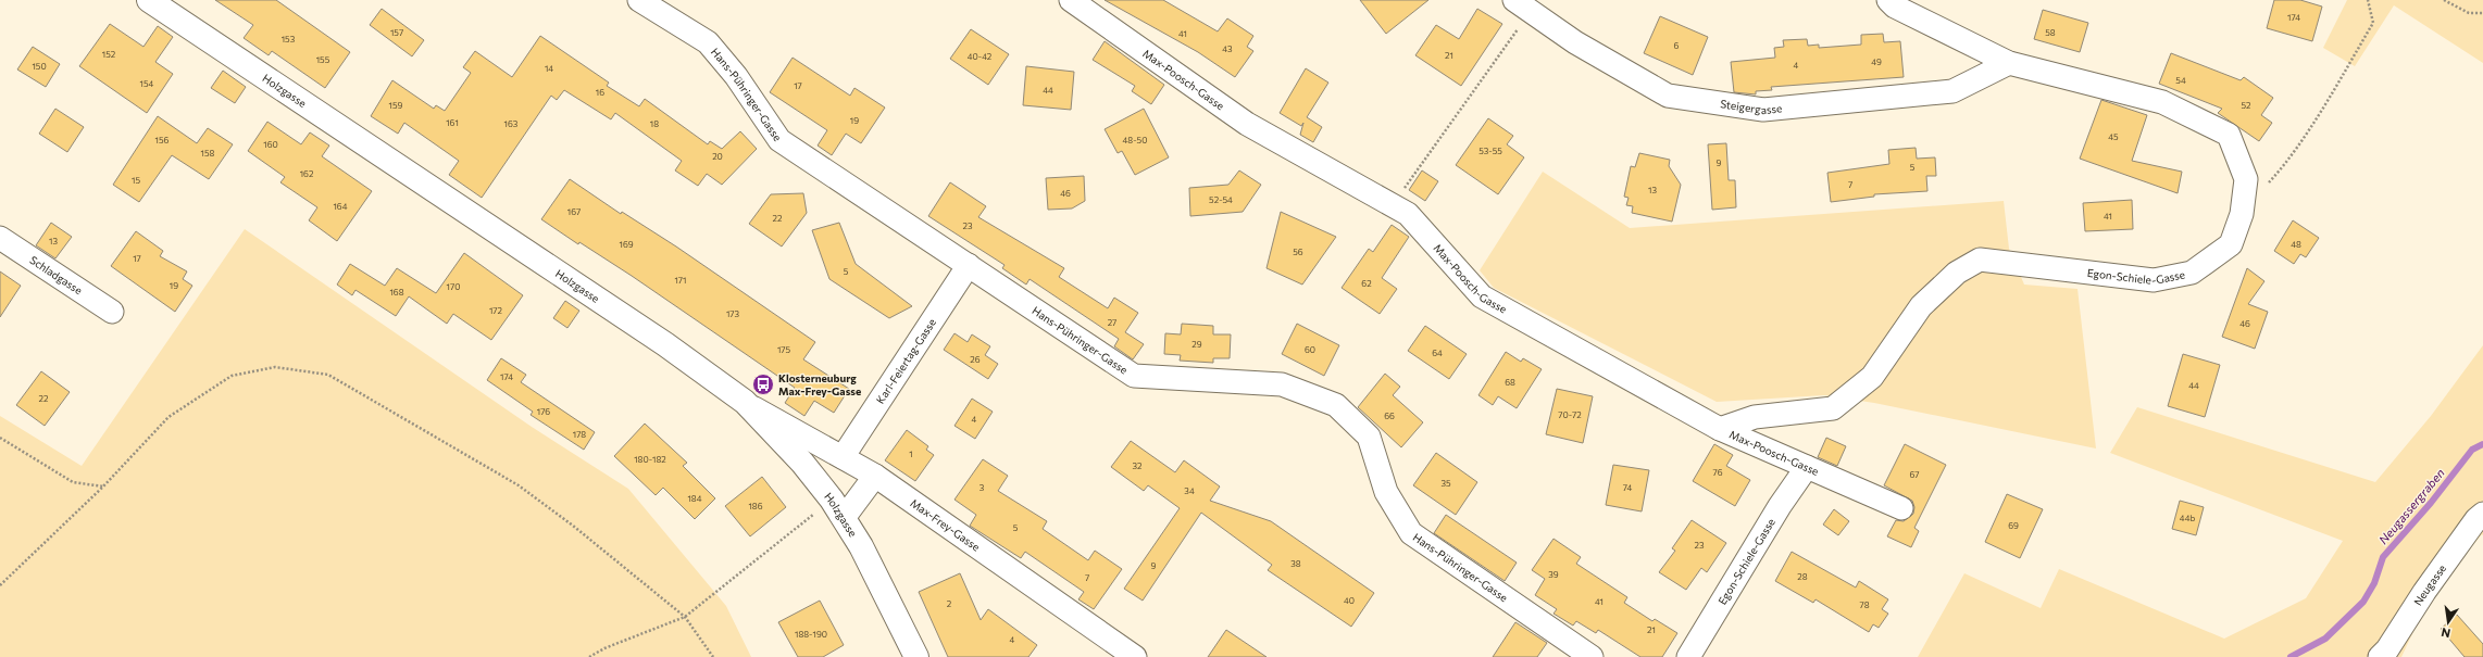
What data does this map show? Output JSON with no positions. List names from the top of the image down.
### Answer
{
  "streets": {
    "street": [
      "Max-Poosch-Gasse",
      "Holzgasse",
      "Hans-Pühringer-Gasse",
      "Steigergasse",
      "Egon-Schiele-Gasse",
      "Schladgasse",
      "Karl-Feiertag-Gasse",
      "Max-Frey-Gasse",
      "Neugasse"
    ]
  },
  "crossings": [
    ["Max-Poosch-Gasse", "Egon-Schiele-Gasse"],
    ["Holzgasse", "Max-Frey-Gasse"],
    ["Hans-Pühringer-Gasse", "Karl-Feiertag-Gasse"],
    ["Steigergasse", "Egon-Schiele-Gasse"],
    ["Karl-Feiertag-Gasse", "Max-Frey-Gasse"]
  ],
  "water": ["Neugassergraben"],
  "places": {
    "bus stop": ["Klosterneuburg Max-Frey-Gasse"]
  },
  "house_numbers": [
    "174",
    "157",
    "58",
    "41",
    "153",
    "6",
    "43",
    "152",
    "21",
    "40-42",
    "155",
    "49",
    "4",
    "150",
    "14",
    "54",
    "154",
    "17",
    "44",
    "16",
    "159",
    "52",
    "19",
    "161",
    "163",
    "18",
    "45",
    "156",
    "48-50",
    "160",
    "53-55",
    "158",
    "20",
    "9",
    "5",
    "162",
    "15",
    "7",
    "13",
    "46",
    "52-54",
    "164",
    "167",
    "41",
    "22",
    "23",
    "13",
    "169",
    "48",
    "56",
    "17",
    "5",
    "171",
    "62",
    "19",
    "170",
    "168",
    "172",
    "173",
    "27",
    "46",
    "29",
    "175",
    "60",
    "64",
    "26",
    "174",
    "68",
    "44",
    "22",
    "176",
    "70-72",
    "66",
    "4",
    "178",
    "1",
    "180-182",
    "32",
    "76",
    "67",
    "35",
    "3",
    "74",
    "34",
    "184",
    "186",
    "44b",
    "69",
    "5",
    "23",
    "38",
    "9",
    "39",
    "28",
    "7",
    "40",
    "41",
    "2",
    "78",
    "21",
    "188-190",
    "4"
  ],
  "north": "bottom"
}
